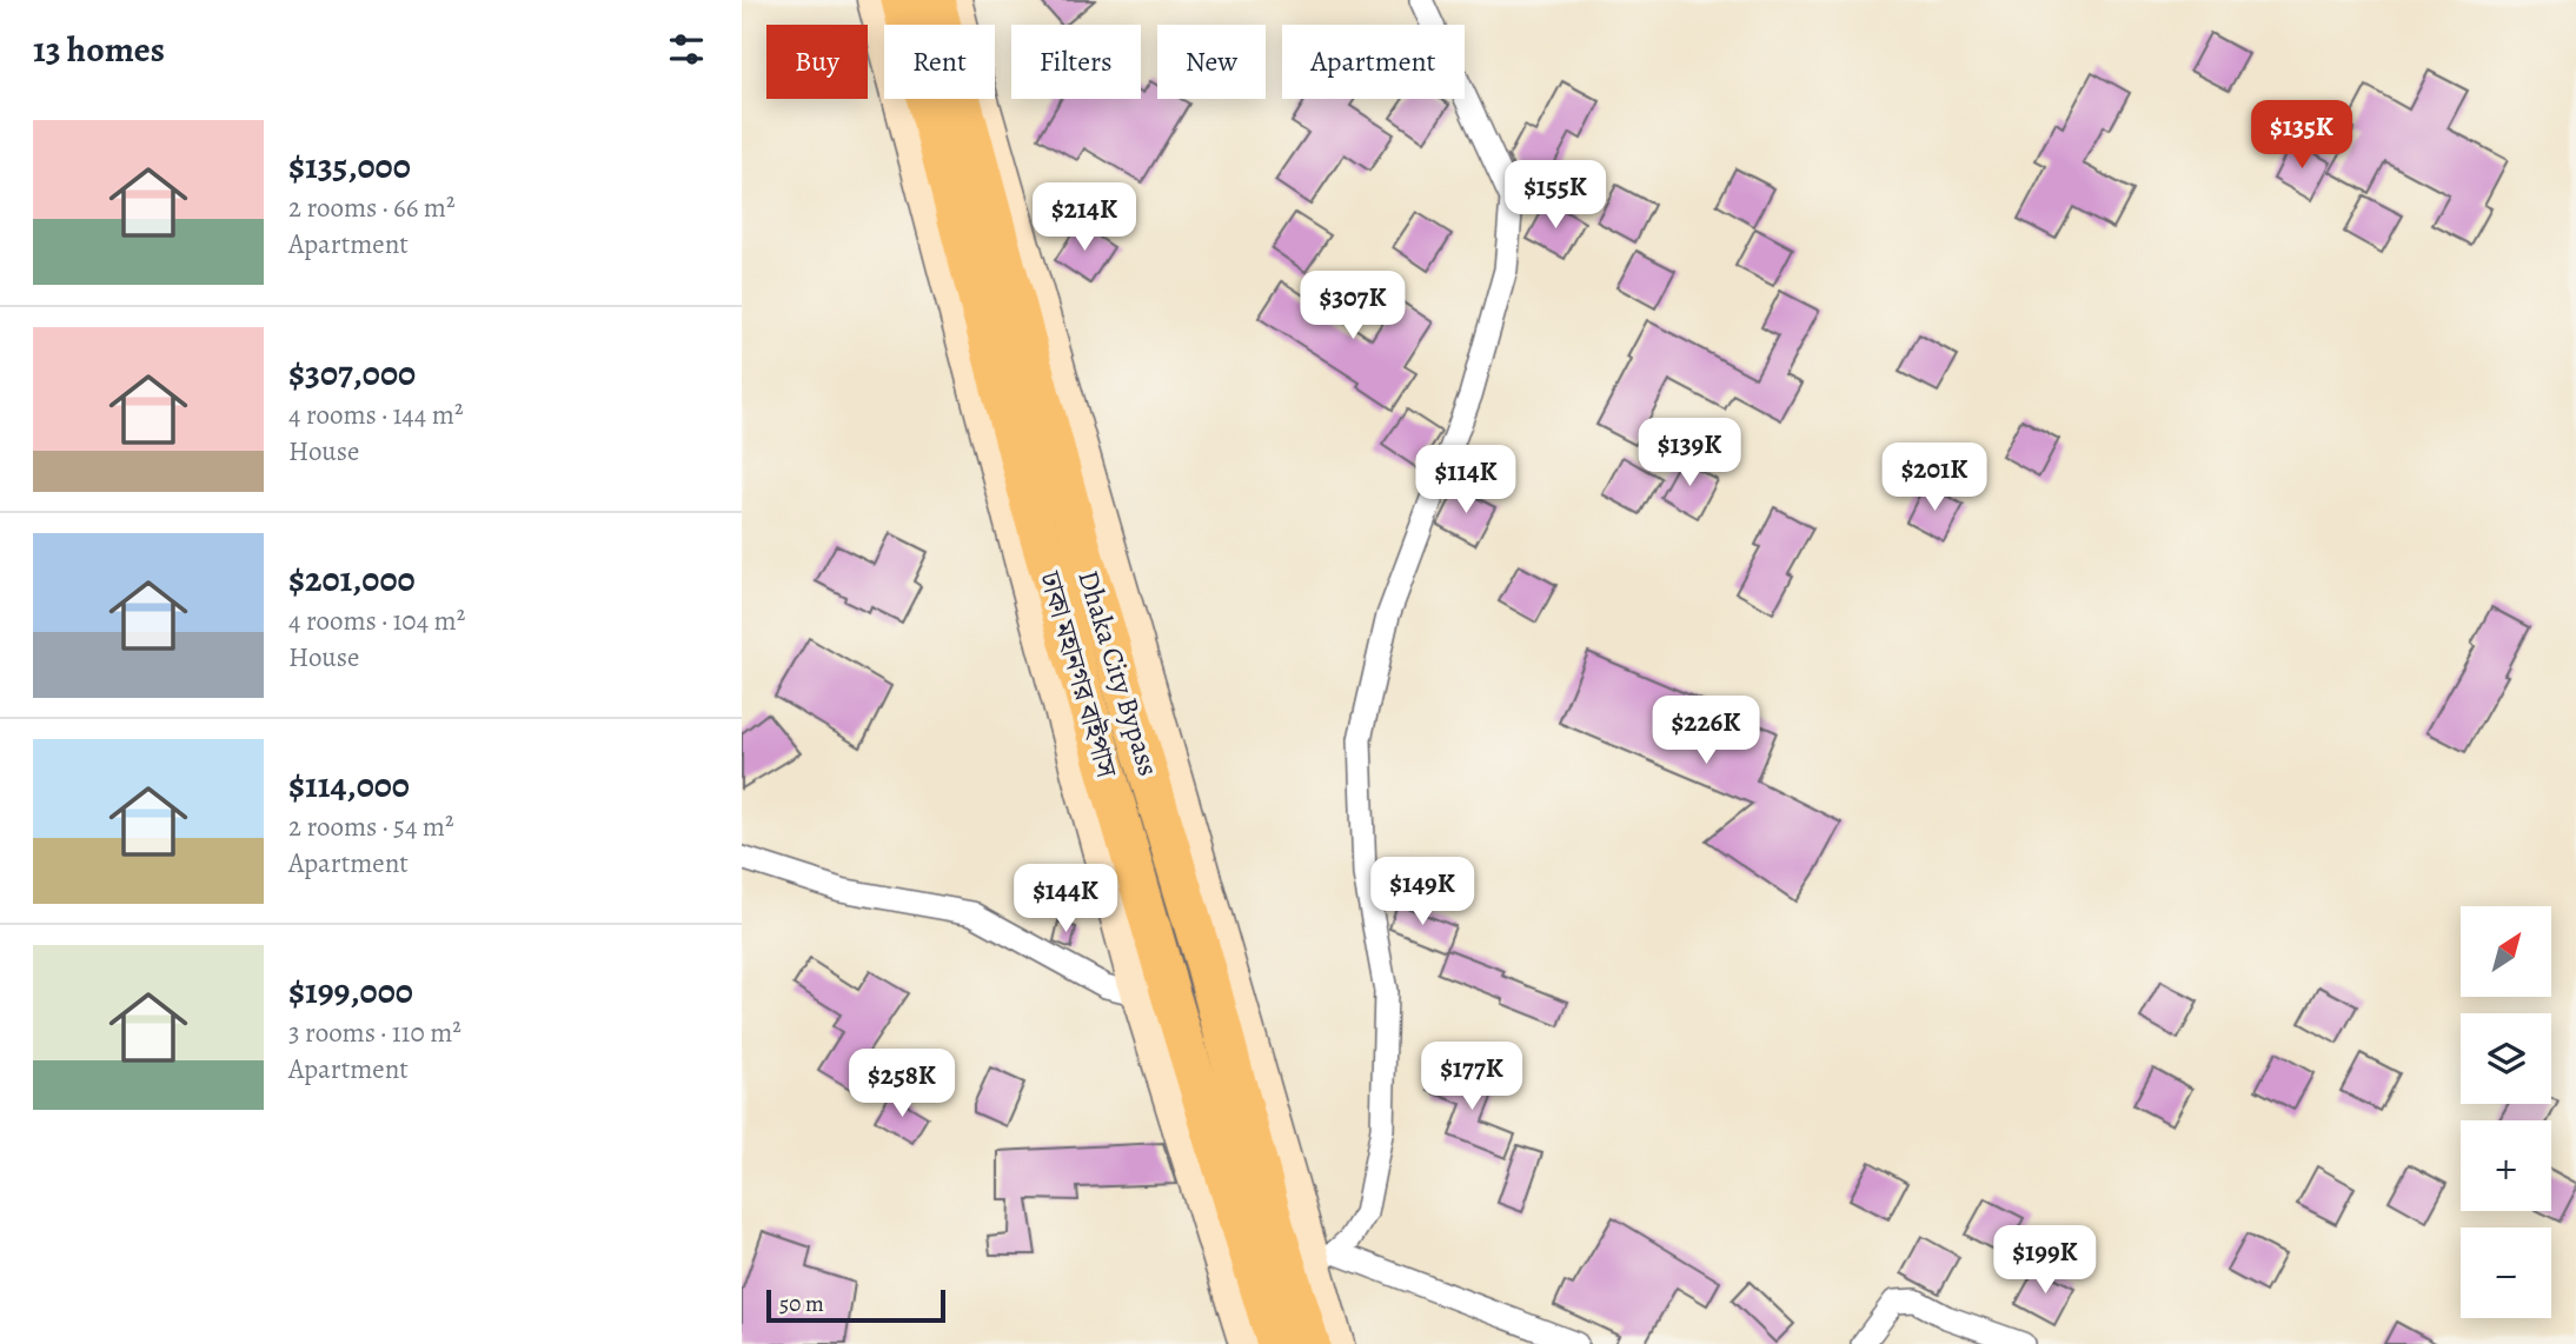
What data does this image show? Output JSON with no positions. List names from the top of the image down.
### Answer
{
  "streets": {
    "highway": ["Dhaka City Bypass", "ঢাকা মহানগর বাইপাস"]
  },
  "scale_bar": "50 m",
  "north": "top right",
  "page": {
    "heading": "13 homes",
    "chip": [
      "Buy",
      "Rent",
      "Filters",
      "New",
      "Apartment"
    ],
    "list": [
      {
        "name": "$135,000",
        "note": "2 rooms · 66 m² · Apartment"
      },
      {
        "name": "$307,000",
        "note": "4 rooms · 144 m² · House"
      },
      {
        "name": "$201,000",
        "note": "4 rooms · 104 m² · House"
      },
      {
        "name": "$114,000",
        "note": "2 rooms · 54 m² · Apartment"
      },
      {
        "name": "$199,000",
        "note": "3 rooms · 110 m² · Apartment"
      }
    ],
    "price": [
      "$135K",
      "$155K",
      "$214K",
      "$307K",
      "$139K",
      "$201K",
      "$114K",
      "$226K",
      "$149K",
      "$144K",
      "$177K",
      "$258K",
      "$199K"
    ],
    "map_buttons": ["+", "−"],
    "scale": "50 m"
  }
}
